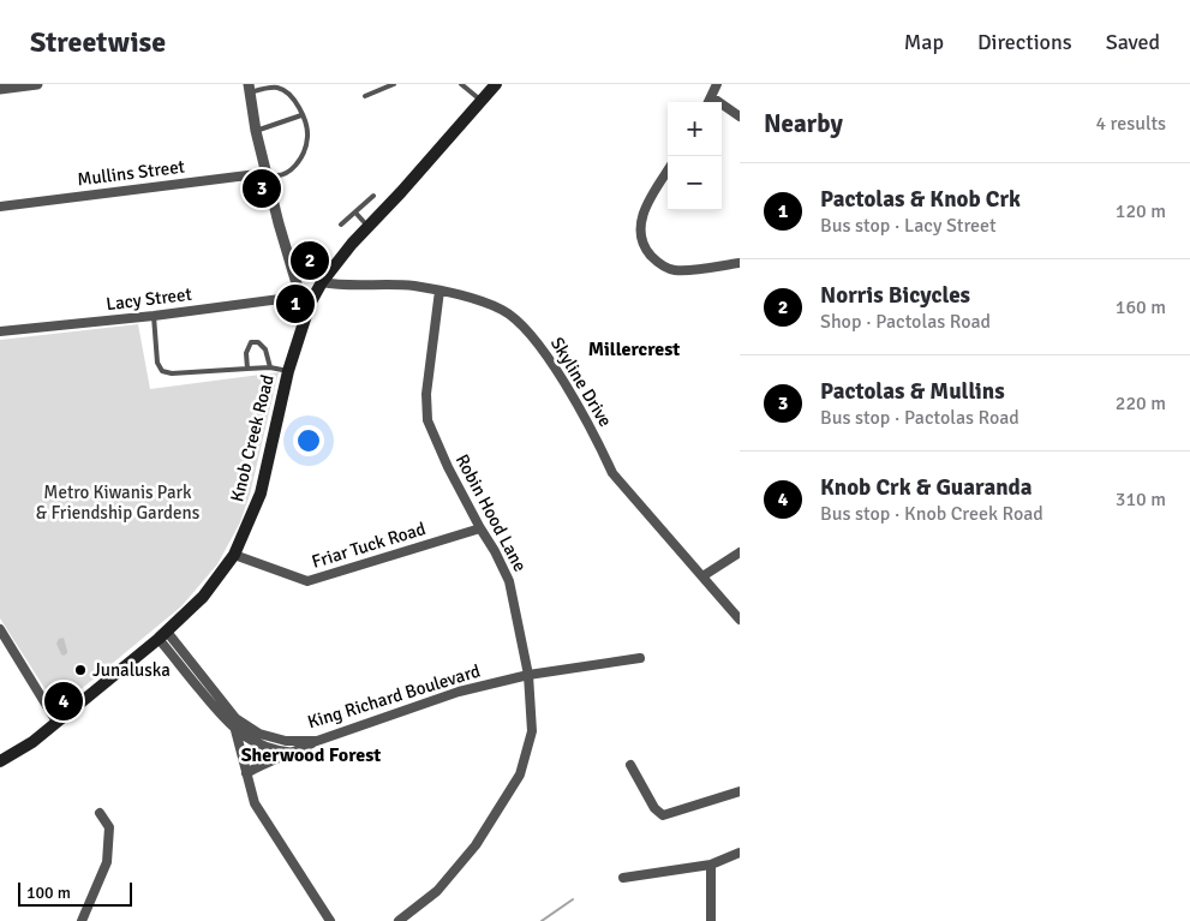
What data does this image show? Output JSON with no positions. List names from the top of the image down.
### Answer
{
  "streets": {
    "main road": ["Knob Creek Road"],
    "street": [
      "Mullins Street",
      "Lacy Street",
      "Skyline Drive",
      "Robin Hood Lane",
      "Friar Tuck Road",
      "King Richard Boulevard"
    ]
  },
  "crossings": [
    ["Skyline Drive", "Knob Creek Road"],
    ["Skyline Drive", "Robin Hood Lane"],
    ["Knob Creek Road", "Friar Tuck Road"],
    ["Knob Creek Road", "King Richard Boulevard"],
    ["Robin Hood Lane", "Friar Tuck Road"],
    ["Robin Hood Lane", "King Richard Boulevard"]
  ],
  "districts": ["Millercrest", "Sherwood Forest"],
  "parks": ["Metro Kiwanis Park & Friendship Gardens"],
  "places": ["Junaluska"],
  "scale_bar": "100 m",
  "page": {
    "header": "Streetwise",
    "nav": ["Map", "Directions", "Saved"],
    "heading": ["Nearby", "4 results"],
    "map_buttons": ["+", "−"],
    "list": [
      {
        "mark": "1",
        "name": "Pactolas & Knob Crk",
        "note": "Bus stop · Lacy Street",
        "value": "120 m"
      },
      {
        "mark": "2",
        "name": "Norris Bicycles",
        "note": "Shop · Pactolas Road",
        "value": "160 m"
      },
      {
        "mark": "3",
        "name": "Pactolas & Mullins",
        "note": "Bus stop · Pactolas Road",
        "value": "220 m"
      },
      {
        "mark": "4",
        "name": "Knob Crk & Guaranda",
        "note": "Bus stop · Knob Creek Road",
        "value": "310 m"
      }
    ],
    "pins": [
      "3",
      "2",
      "1",
      "4"
    ],
    "scale": "100 m"
  }
}
